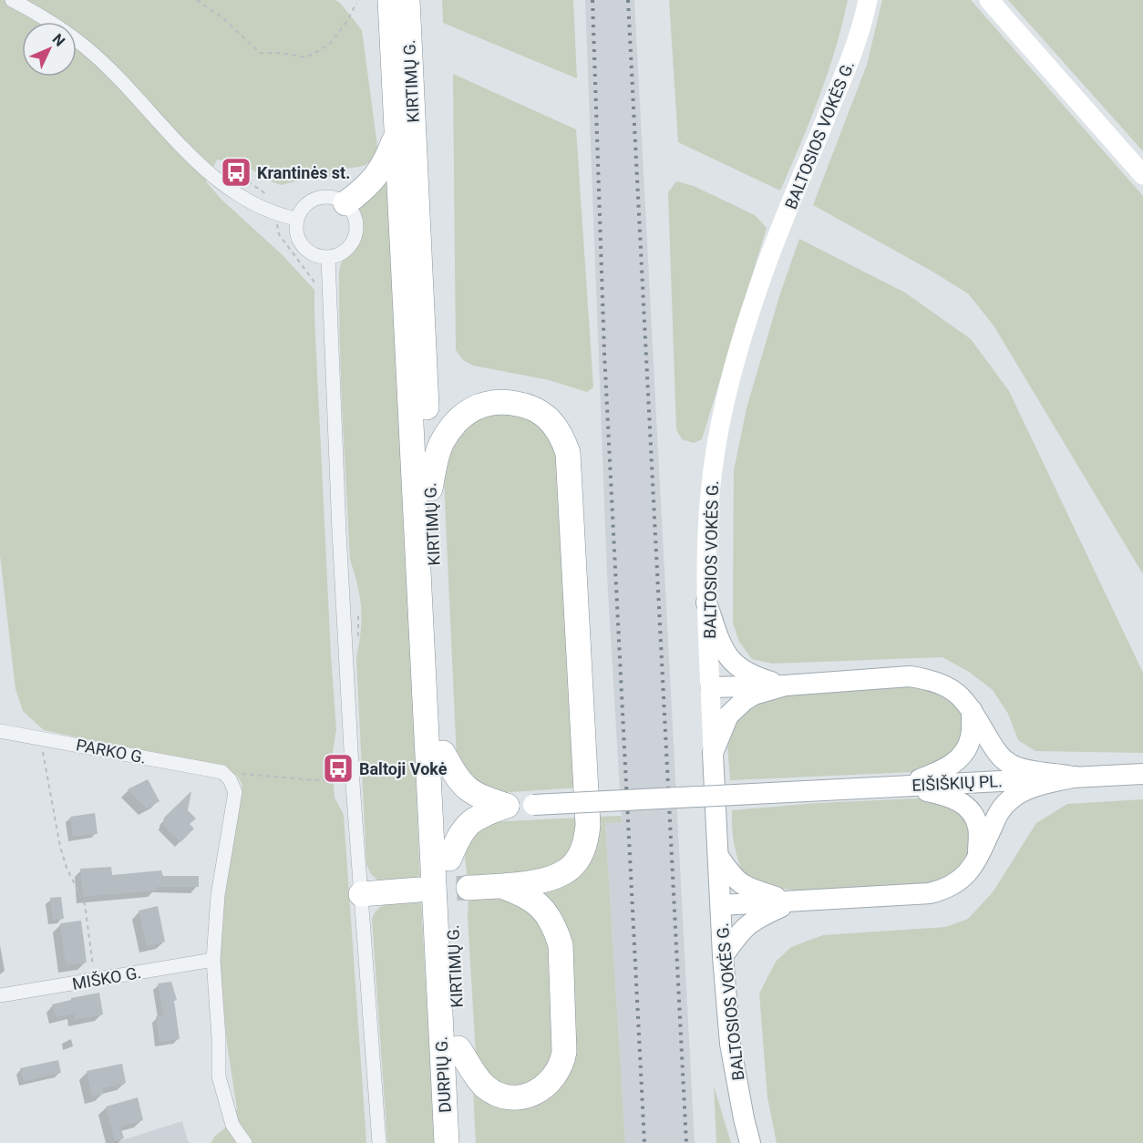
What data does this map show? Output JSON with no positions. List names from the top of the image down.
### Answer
{
  "streets": {
    "highway": ["KIRTIMŲ G.", "DURPIŲ G."],
    "main road": ["BALTOSIOS VOKĖS G.", "EIŠIŠKIŲ PL."],
    "street": ["PARKO G.", "MIŠKO G."]
  },
  "crossings": [
    ["KIRTIMŲ G.", "DURPIŲ G."]
  ],
  "places": {
    "bus stop": ["Krantinės st.", "Baltoji Vokė"]
  },
  "north": "top right"
}
